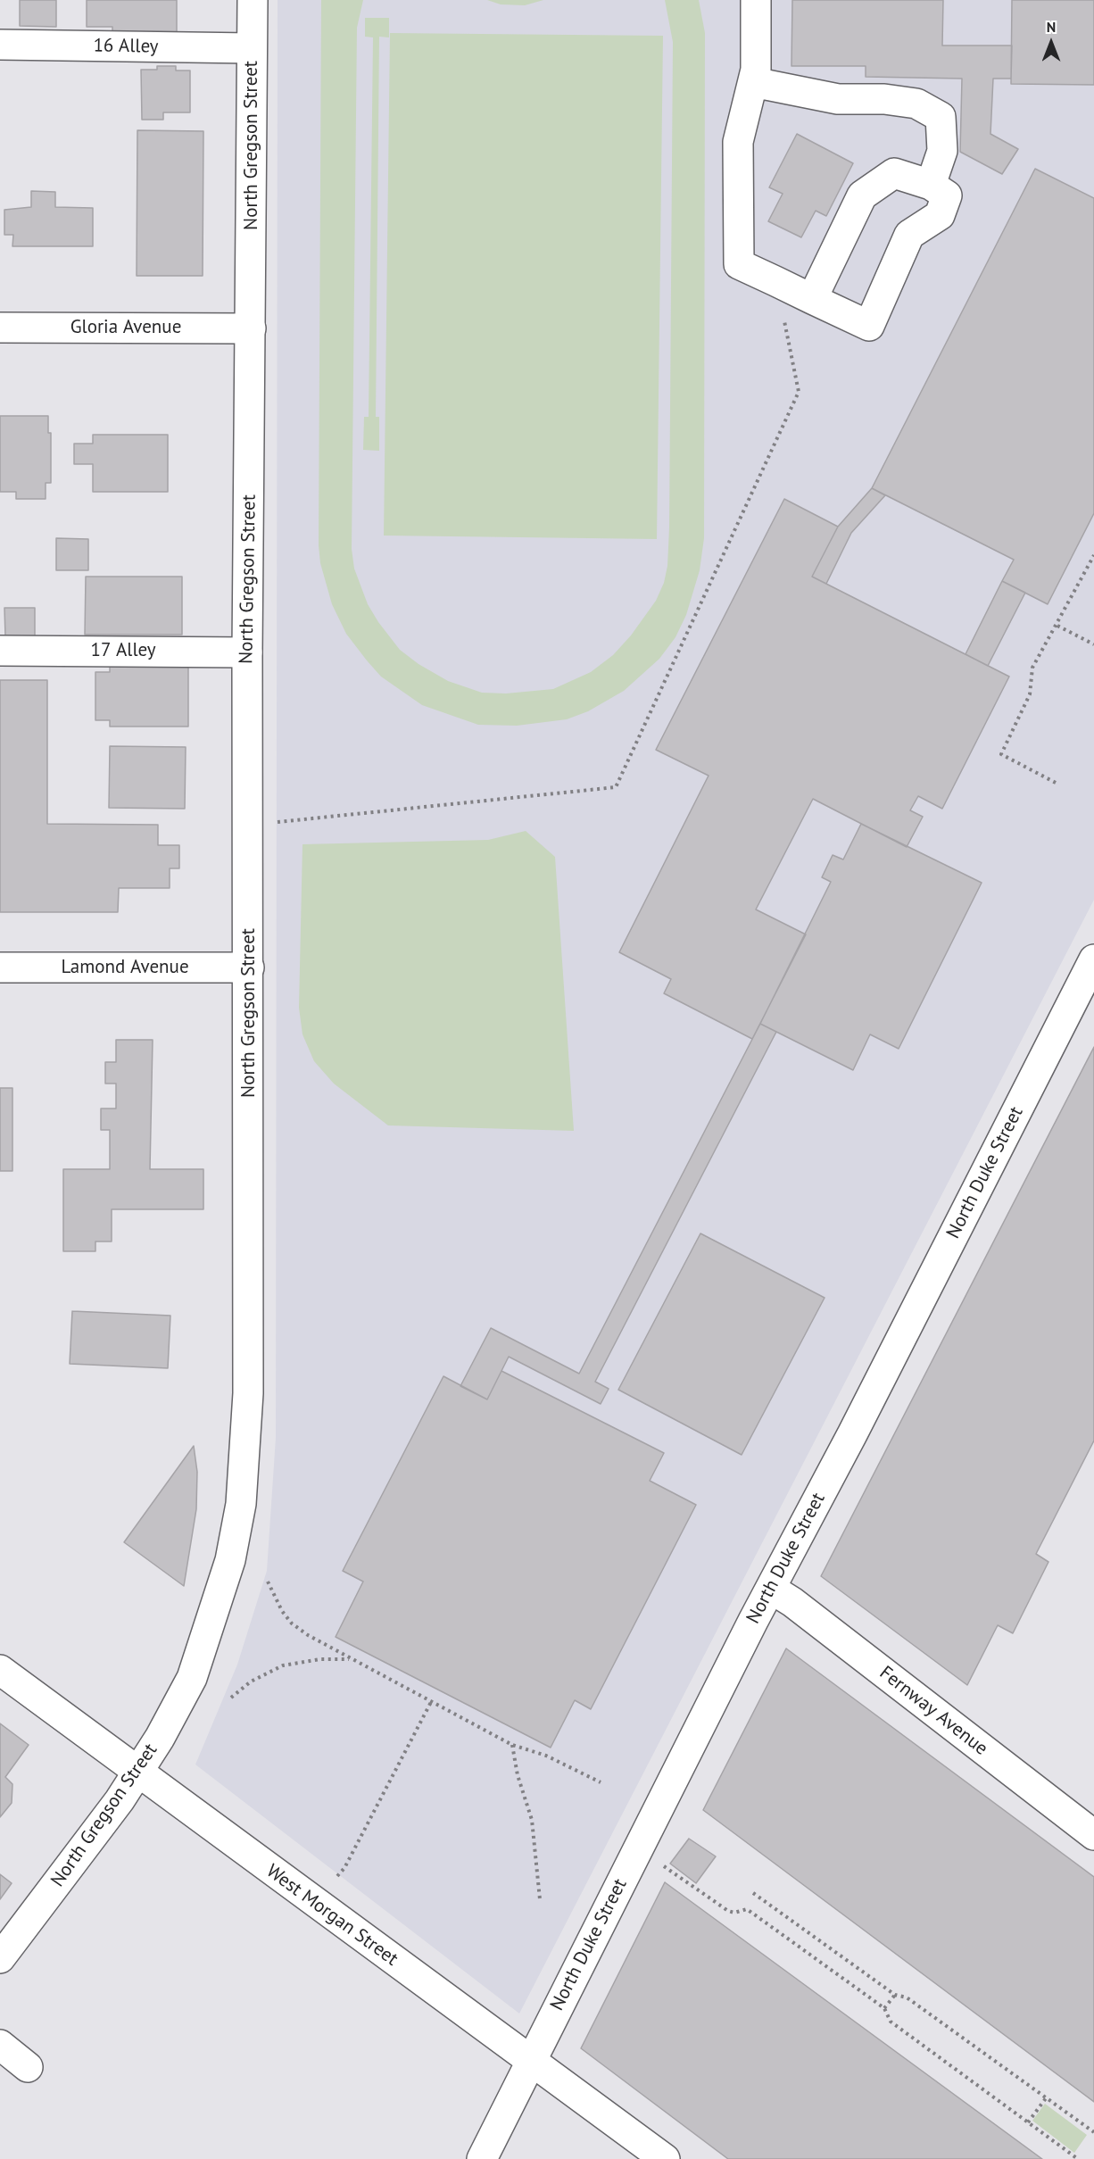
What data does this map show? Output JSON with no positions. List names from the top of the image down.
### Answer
{
  "streets": {
    "main road": [
      "16 Alley",
      "North Gregson Street",
      "Gloria Avenue",
      "17 Alley",
      "Lamond Avenue",
      "North Duke Street",
      "Fernway Avenue",
      "West Morgan Street"
    ]
  },
  "crossings": [
    ["16 Alley", "North Gregson Street"],
    ["North Gregson Street", "Gloria Avenue"],
    ["North Gregson Street", "17 Alley"],
    ["North Gregson Street", "Lamond Avenue"],
    ["North Gregson Street", "West Morgan Street"],
    ["North Duke Street", "Fernway Avenue"],
    ["North Duke Street", "West Morgan Street"]
  ],
  "north": "top"
}
